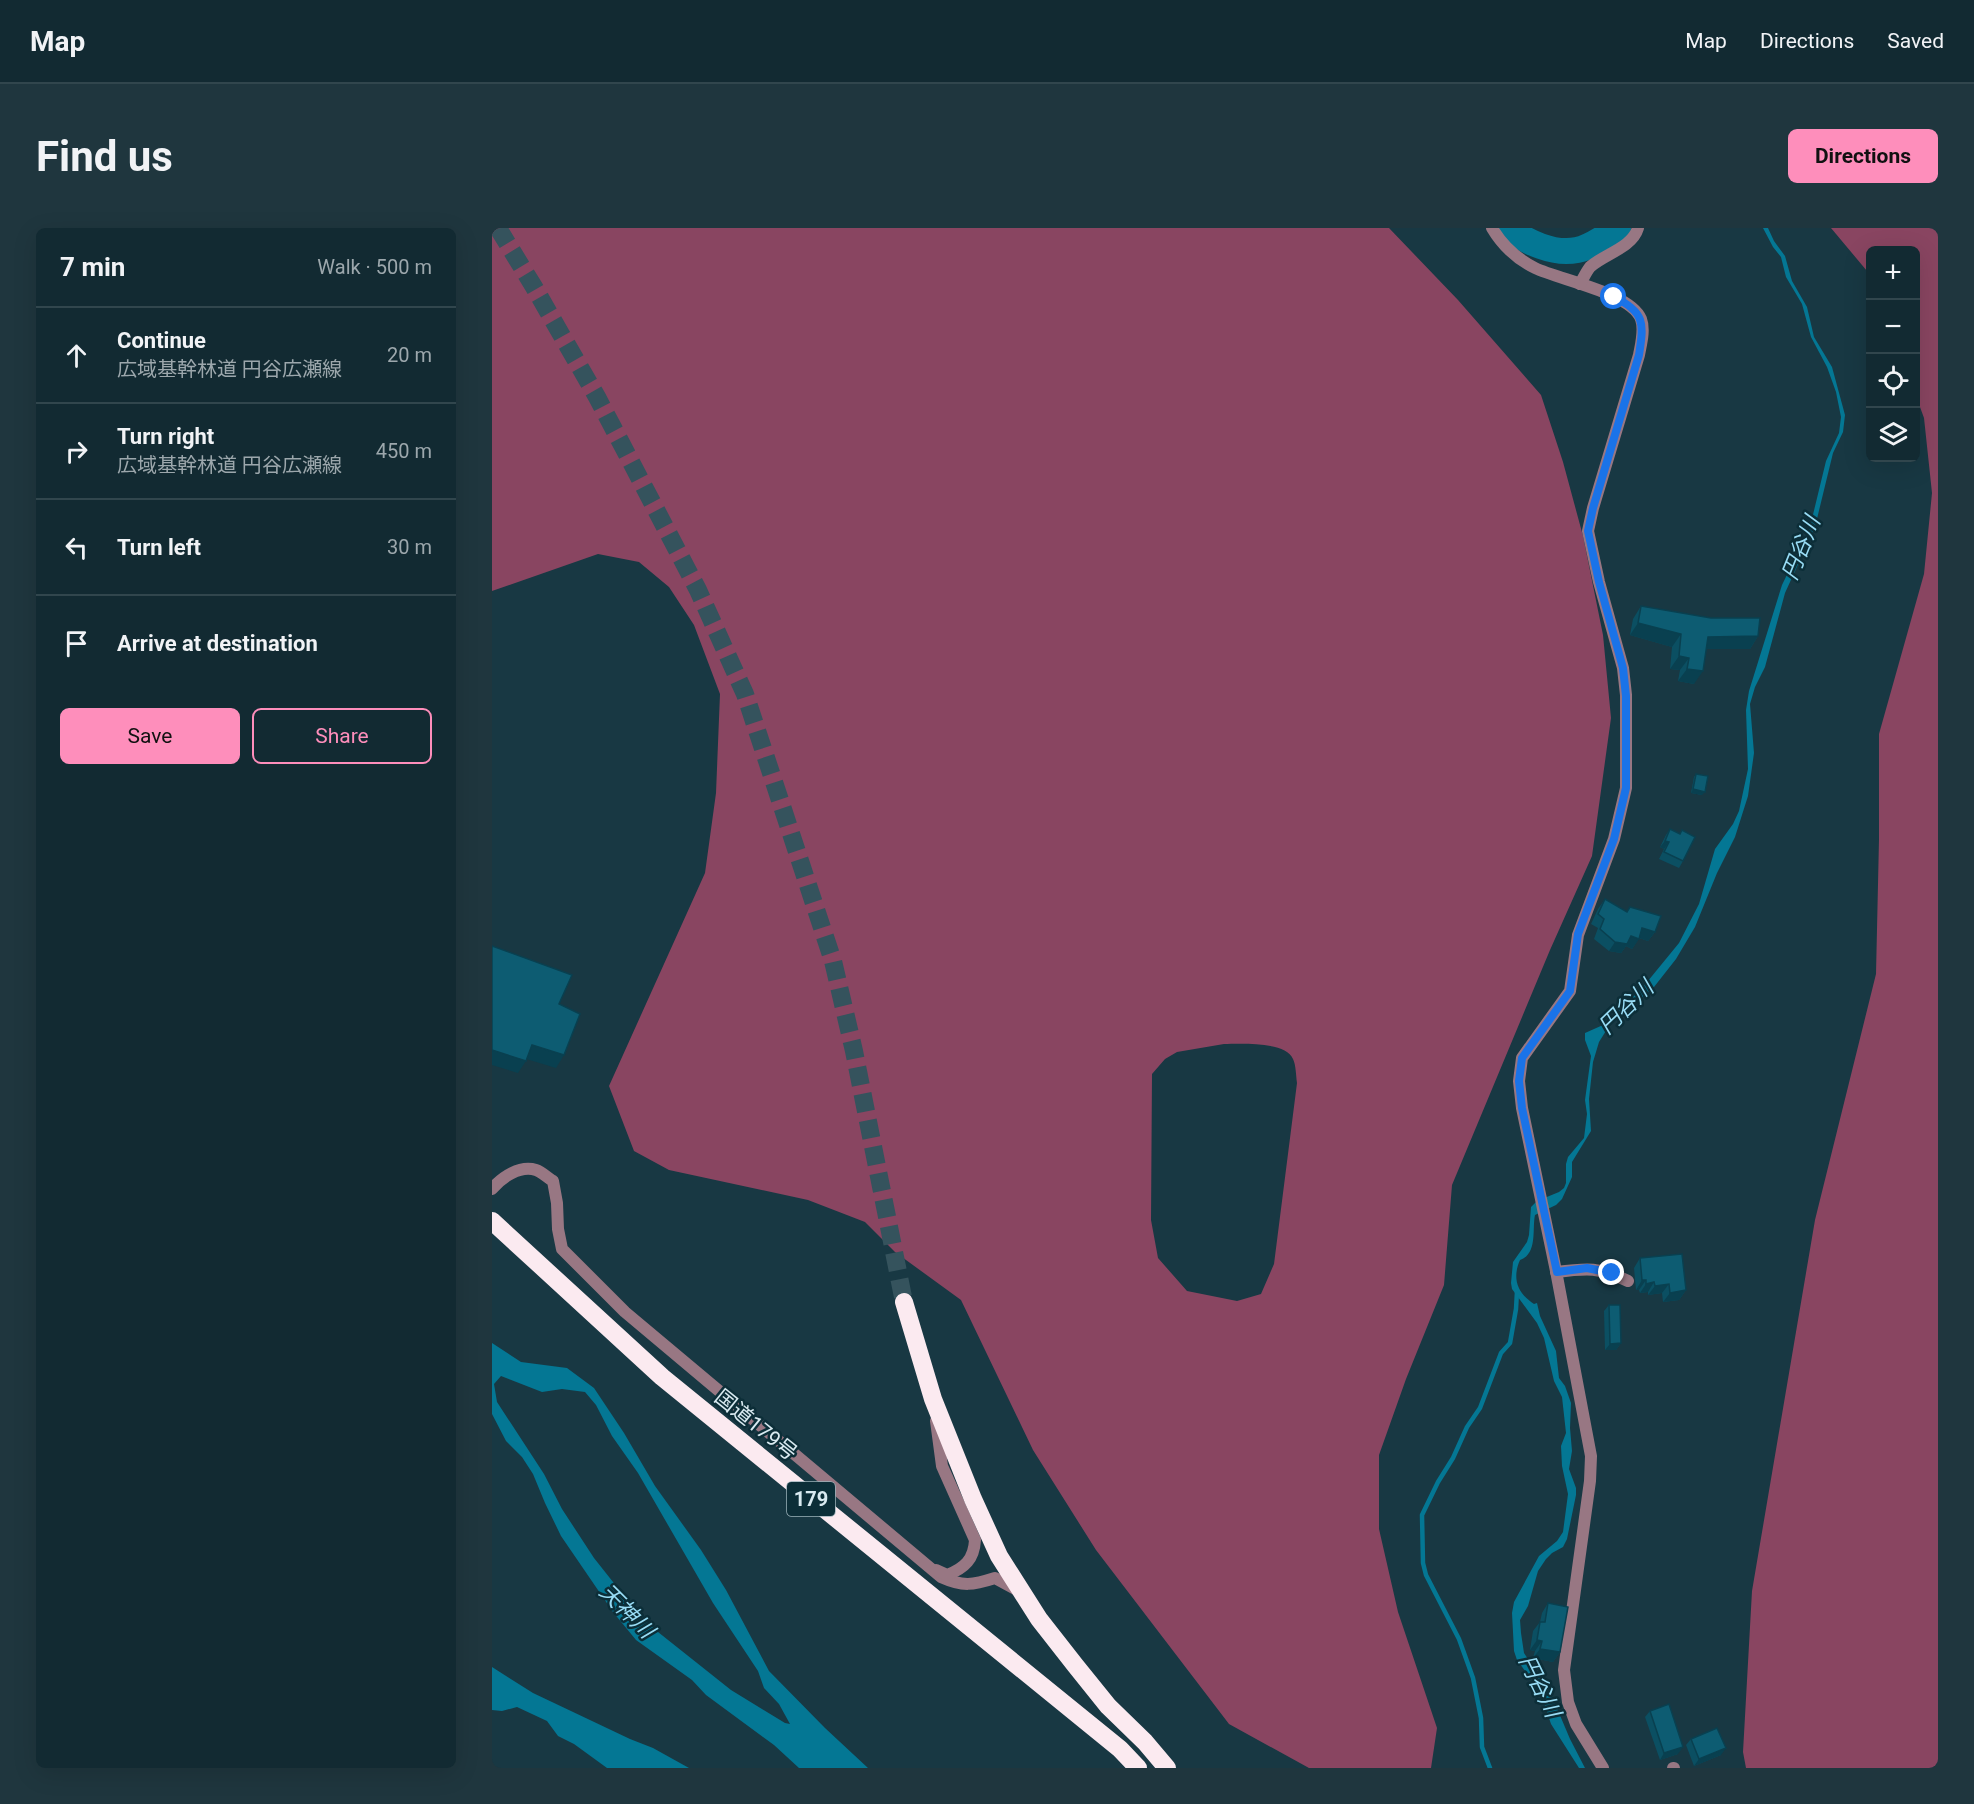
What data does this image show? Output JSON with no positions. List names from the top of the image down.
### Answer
{
  "streets": {
    "highway": ["国道179号", "179"]
  },
  "water": ["円谷川", "天神川"],
  "page": {
    "header": "Map",
    "nav": ["Map", "Directions", "Saved"],
    "buttons": [
      "Directions",
      ["Save", "Share"]
    ],
    "title": "Find us",
    "heading": ["7 min", "Walk · 500 m"],
    "map_buttons": ["+", "−"],
    "list": [
      ["Continue", "広域基幹林道 円谷広瀬線", "20 m"],
      ["Turn right", "広域基幹林道 円谷広瀬線", "450 m"],
      ["Turn left", "30 m"],
      "Arrive at destination"
    ]
  }
}
